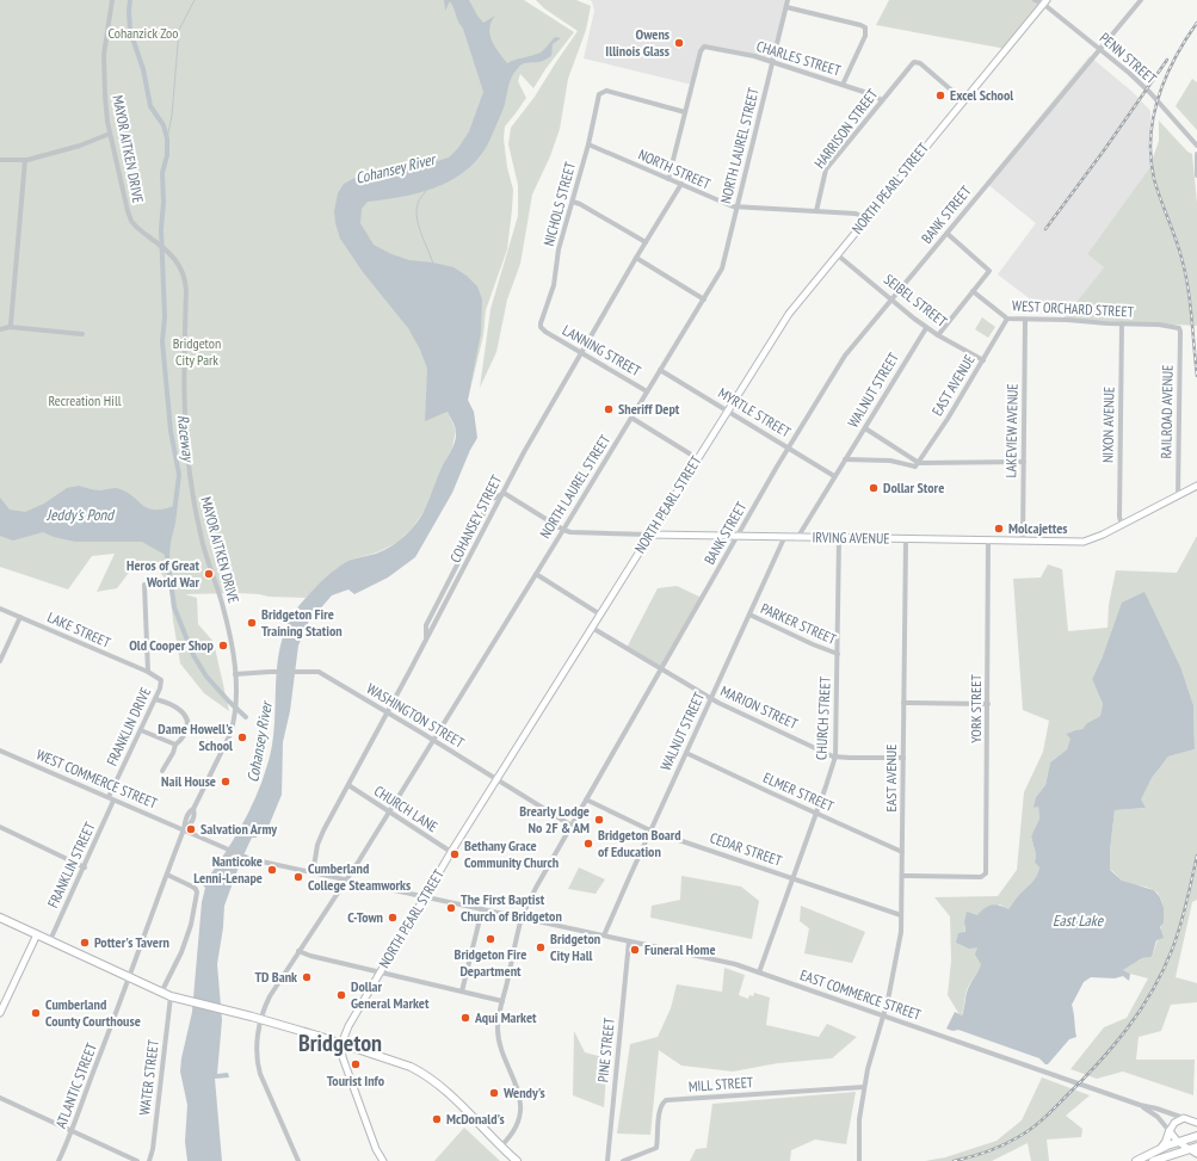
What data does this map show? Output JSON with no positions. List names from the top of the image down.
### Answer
{
  "streets": {
    "main road": ["NORTH PEARL STREET", "IRVING AVENUE"],
    "street": [
      "CHARLES STREET",
      "PENN STREET",
      "HARRISON STREET",
      "NORTH LAUREL STREET",
      "MAYOR AITKEN DRIVE",
      "NORTH STREET",
      "NICHOLS STREET",
      "BANK STREET",
      "SEIBEL STREET",
      "WEST ORCHARD STREET",
      "LANNING STREET",
      "EAST AVENUE",
      "WALNUT STREET",
      "RAILROAD AVENUE",
      "MYRTLE STREET",
      "NIXON AVENUE",
      "LAKEVIEW AVENUE",
      "COHANSEY STREET",
      "PARKER STREET",
      "LAKE STREET",
      "MARION STREET",
      "YORK STREET",
      "WASHINGTON STREET",
      "CHURCH STREET",
      "FRANKLIN DRIVE",
      "WEST COMMERCE STREET",
      "ELMER STREET",
      "CHURCH LANE",
      "CEDAR STREET",
      "FRANKLIN STREET",
      "EAST COMMERCE STREET",
      "PINE STREET",
      "WATER STREET",
      "MILL STREET",
      "ATLANTIC STREET"
    ]
  },
  "crossings": [
    ["CHARLES STREET", "HARRISON STREET"],
    ["CHARLES STREET", "NORTH LAUREL STREET"],
    ["CHARLES STREET", "NICHOLS STREET"],
    ["PENN STREET", "NORTH PEARL STREET"],
    ["PENN STREET", "BANK STREET"],
    ["HARRISON STREET", "NORTH STREET"],
    ["HARRISON STREET", "NORTH PEARL STREET"],
    ["NORTH LAUREL STREET", "NORTH STREET"],
    ["NORTH LAUREL STREET", "LANNING STREET"],
    ["NORTH LAUREL STREET", "MYRTLE STREET"],
    ["NORTH LAUREL STREET", "IRVING AVENUE"],
    ["NORTH LAUREL STREET", "WASHINGTON STREET"],
    ["NORTH LAUREL STREET", "WEST COMMERCE STREET"],
    ["NORTH LAUREL STREET", "CHURCH LANE"],
    ["NORTH LAUREL STREET", "EAST COMMERCE STREET"],
    ["MAYOR AITKEN DRIVE", "WASHINGTON STREET"],
    ["MAYOR AITKEN DRIVE", "WEST COMMERCE STREET"],
    ["MAYOR AITKEN DRIVE", "ATLANTIC STREET"],
    ["NORTH STREET", "NORTH PEARL STREET"],
    ["NORTH STREET", "NICHOLS STREET"],
    ["NORTH STREET", "COHANSEY STREET"],
    ["NORTH PEARL STREET", "SEIBEL STREET"],
    ["NORTH PEARL STREET", "MYRTLE STREET"],
    ["NORTH PEARL STREET", "IRVING AVENUE"],
    ["NORTH PEARL STREET", "MARION STREET"],
    ["NORTH PEARL STREET", "WASHINGTON STREET"],
    ["NORTH PEARL STREET", "CHURCH LANE"],
    ["NORTH PEARL STREET", "EAST COMMERCE STREET"],
    ["NICHOLS STREET", "LANNING STREET"],
    ["BANK STREET", "SEIBEL STREET"],
    ["BANK STREET", "MYRTLE STREET"],
    ["BANK STREET", "IRVING AVENUE"],
    ["BANK STREET", "MARION STREET"],
    ["BANK STREET", "WASHINGTON STREET"],
    ["BANK STREET", "CEDAR STREET"],
    ["BANK STREET", "EAST COMMERCE STREET"],
    ["SEIBEL STREET", "EAST AVENUE"],
    ["SEIBEL STREET", "WALNUT STREET"],
    ["WEST ORCHARD STREET", "EAST AVENUE"],
    ["WEST ORCHARD STREET", "RAILROAD AVENUE"],
    ["WEST ORCHARD STREET", "NIXON AVENUE"],
    ["WEST ORCHARD STREET", "LAKEVIEW AVENUE"],
    ["LANNING STREET", "COHANSEY STREET"],
    ["EAST AVENUE", "IRVING AVENUE"],
    ["EAST AVENUE", "MARION STREET"],
    ["EAST AVENUE", "YORK STREET"],
    ["EAST AVENUE", "ELMER STREET"],
    ["EAST AVENUE", "CEDAR STREET"],
    ["EAST AVENUE", "EAST COMMERCE STREET"],
    ["EAST AVENUE", "MILL STREET"],
    ["WALNUT STREET", "MYRTLE STREET"],
    ["WALNUT STREET", "IRVING AVENUE"],
    ["WALNUT STREET", "PARKER STREET"],
    ["WALNUT STREET", "MARION STREET"],
    ["WALNUT STREET", "ELMER STREET"],
    ["WALNUT STREET", "CEDAR STREET"],
    ["WALNUT STREET", "EAST COMMERCE STREET"],
    ["RAILROAD AVENUE", "IRVING AVENUE"],
    ["NIXON AVENUE", "IRVING AVENUE"],
    ["LAKEVIEW AVENUE", "IRVING AVENUE"],
    ["COHANSEY STREET", "IRVING AVENUE"],
    ["IRVING AVENUE", "YORK STREET"],
    ["IRVING AVENUE", "CHURCH STREET"],
    ["PARKER STREET", "CHURCH STREET"],
    ["LAKE STREET", "FRANKLIN DRIVE"],
    ["MARION STREET", "CHURCH STREET"],
    ["CHURCH STREET", "ELMER STREET"],
    ["CHURCH STREET", "CEDAR STREET"],
    ["CHURCH STREET", "EAST COMMERCE STREET"],
    ["FRANKLIN DRIVE", "WEST COMMERCE STREET"],
    ["WEST COMMERCE STREET", "FRANKLIN STREET"],
    ["WEST COMMERCE STREET", "EAST COMMERCE STREET"],
    ["WEST COMMERCE STREET", "ATLANTIC STREET"],
    ["EAST COMMERCE STREET", "PINE STREET"]
  ],
  "districts": ["Bridgeton"],
  "water": [
    "Cohansey River",
    "Raceway",
    "Jeddy's Pond",
    "East Lake"
  ],
  "parks": ["Cohanzick Zoo", "Bridgeton City Park", "Recreation Hill"],
  "places": [
    "Owens Illinois Glass",
    "Excel School",
    "Sheriff Dept",
    "Dollar Store",
    "Molcajettes",
    "Heros of Great World War",
    "Bridgeton Fire Training Station",
    "Old Cooper Shop",
    "Dame Howell's School",
    "Nail House",
    "Brearly Lodge No 2F & AM",
    "Salvation Army",
    "Bridgeton Board of Education",
    "Bethany Grace Community Church",
    "Nanticoke Lenni-Lenape",
    "Cumberland College Steamworks",
    "The First Baptist Church of Bridgeton",
    "C-Town",
    "Bridgeton Fire Department",
    "Potter's Tavern",
    "Bridgeton City Hall",
    "Funeral Home",
    "TD Bank",
    "Dollar General Market",
    "Cumberland County Courthouse",
    "Aqui Market",
    "Tourist Info",
    "Wendy's",
    "McDonald's"
  ]
}
